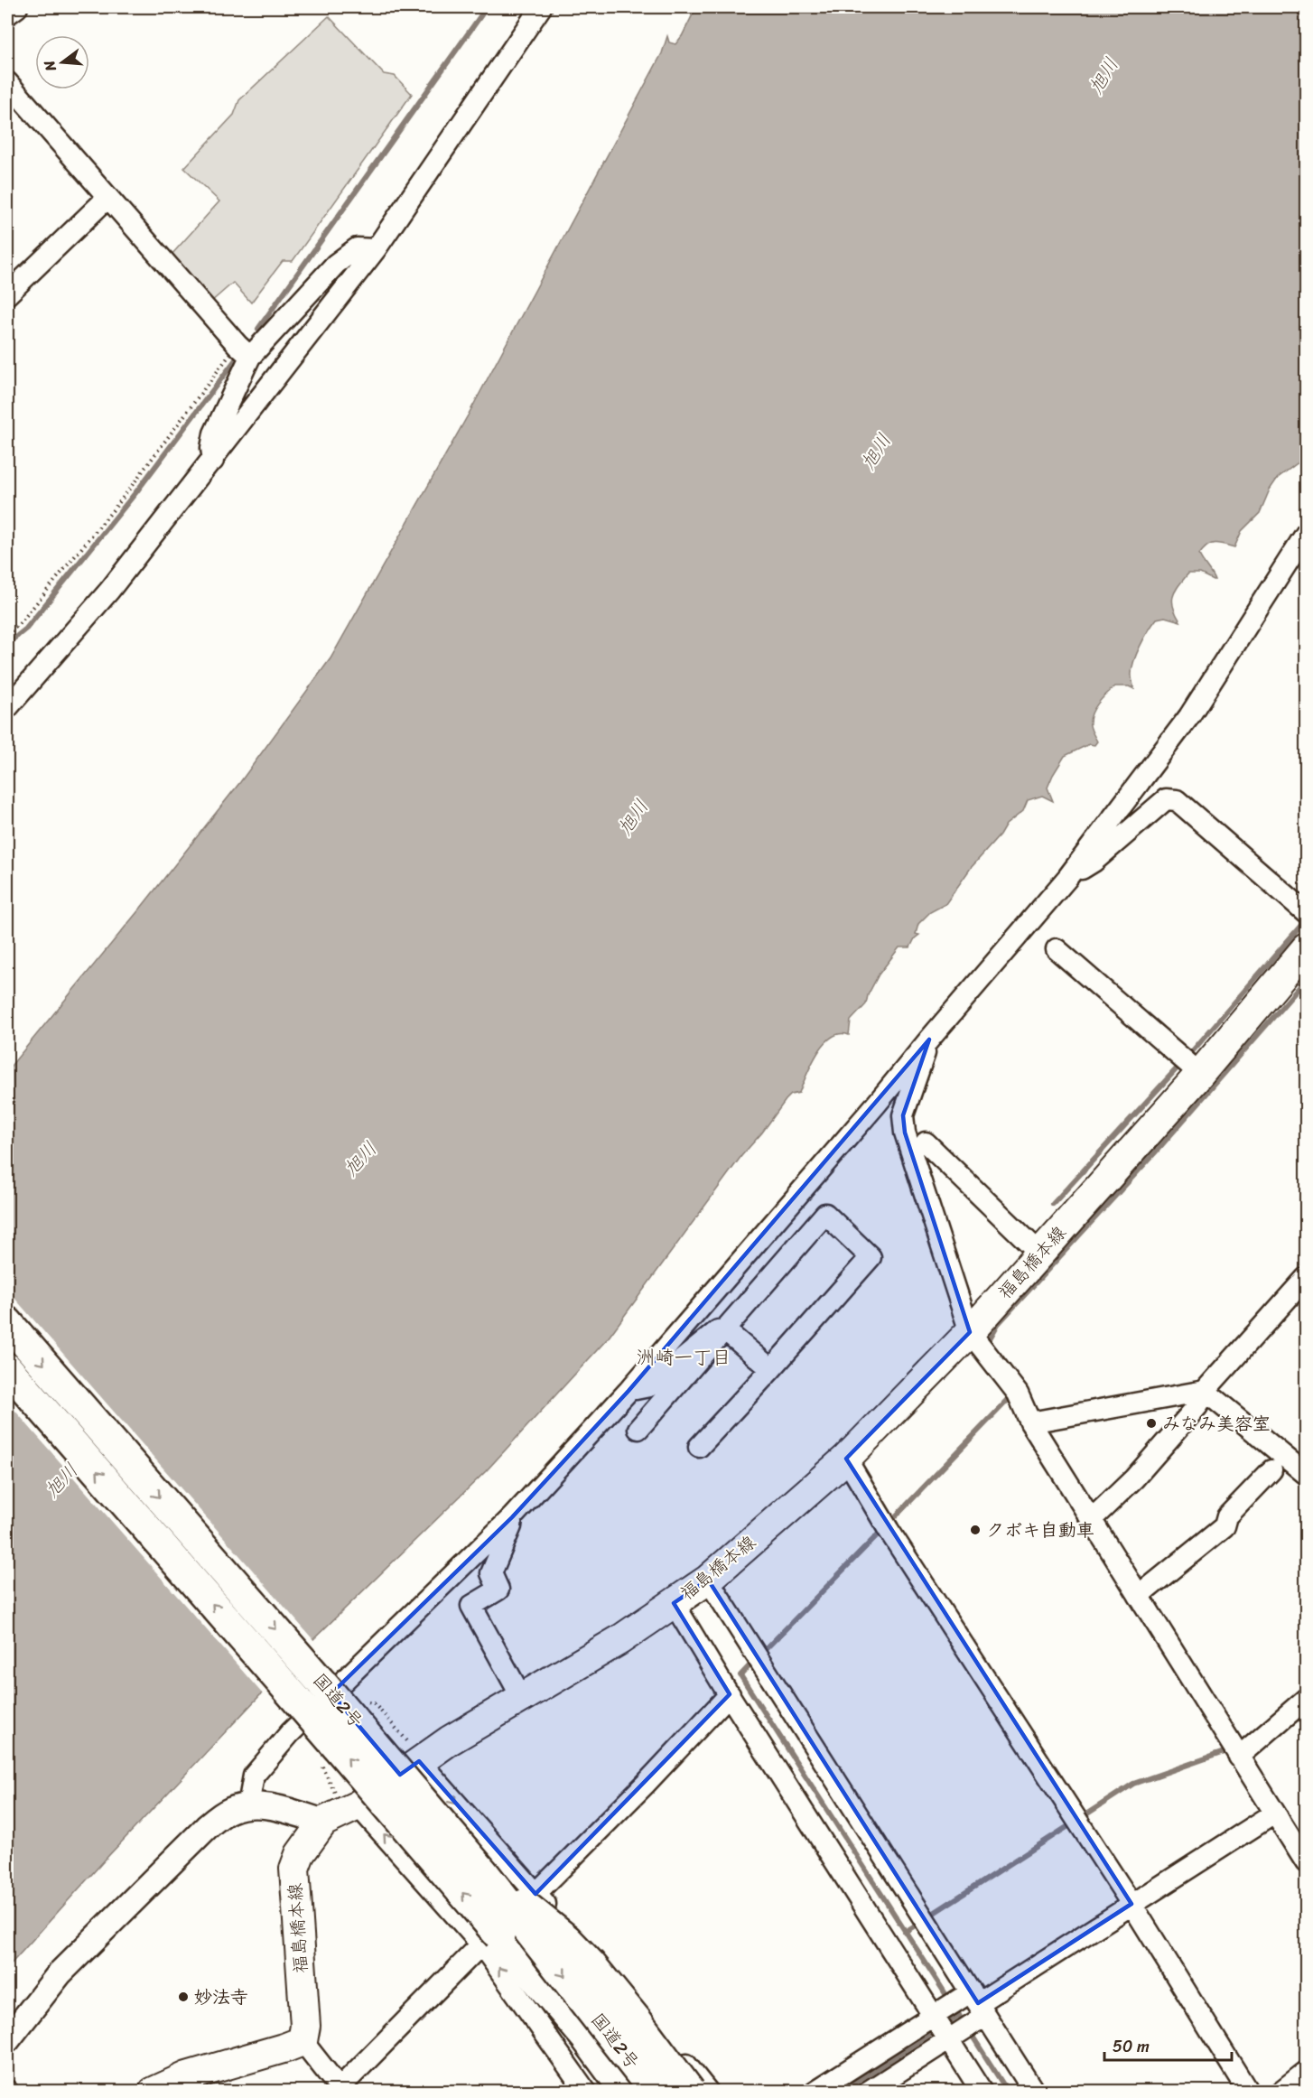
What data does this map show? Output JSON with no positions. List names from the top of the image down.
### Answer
{
  "streets": {
    "highway": ["国道2号"],
    "main road": ["福島橋本線"]
  },
  "districts": ["洲崎一丁目"],
  "water": ["旭川"],
  "places": ["みなみ美容室", "クボキ自動車", "妙法寺"],
  "scale_bar": "50 m",
  "north": "left"
}
